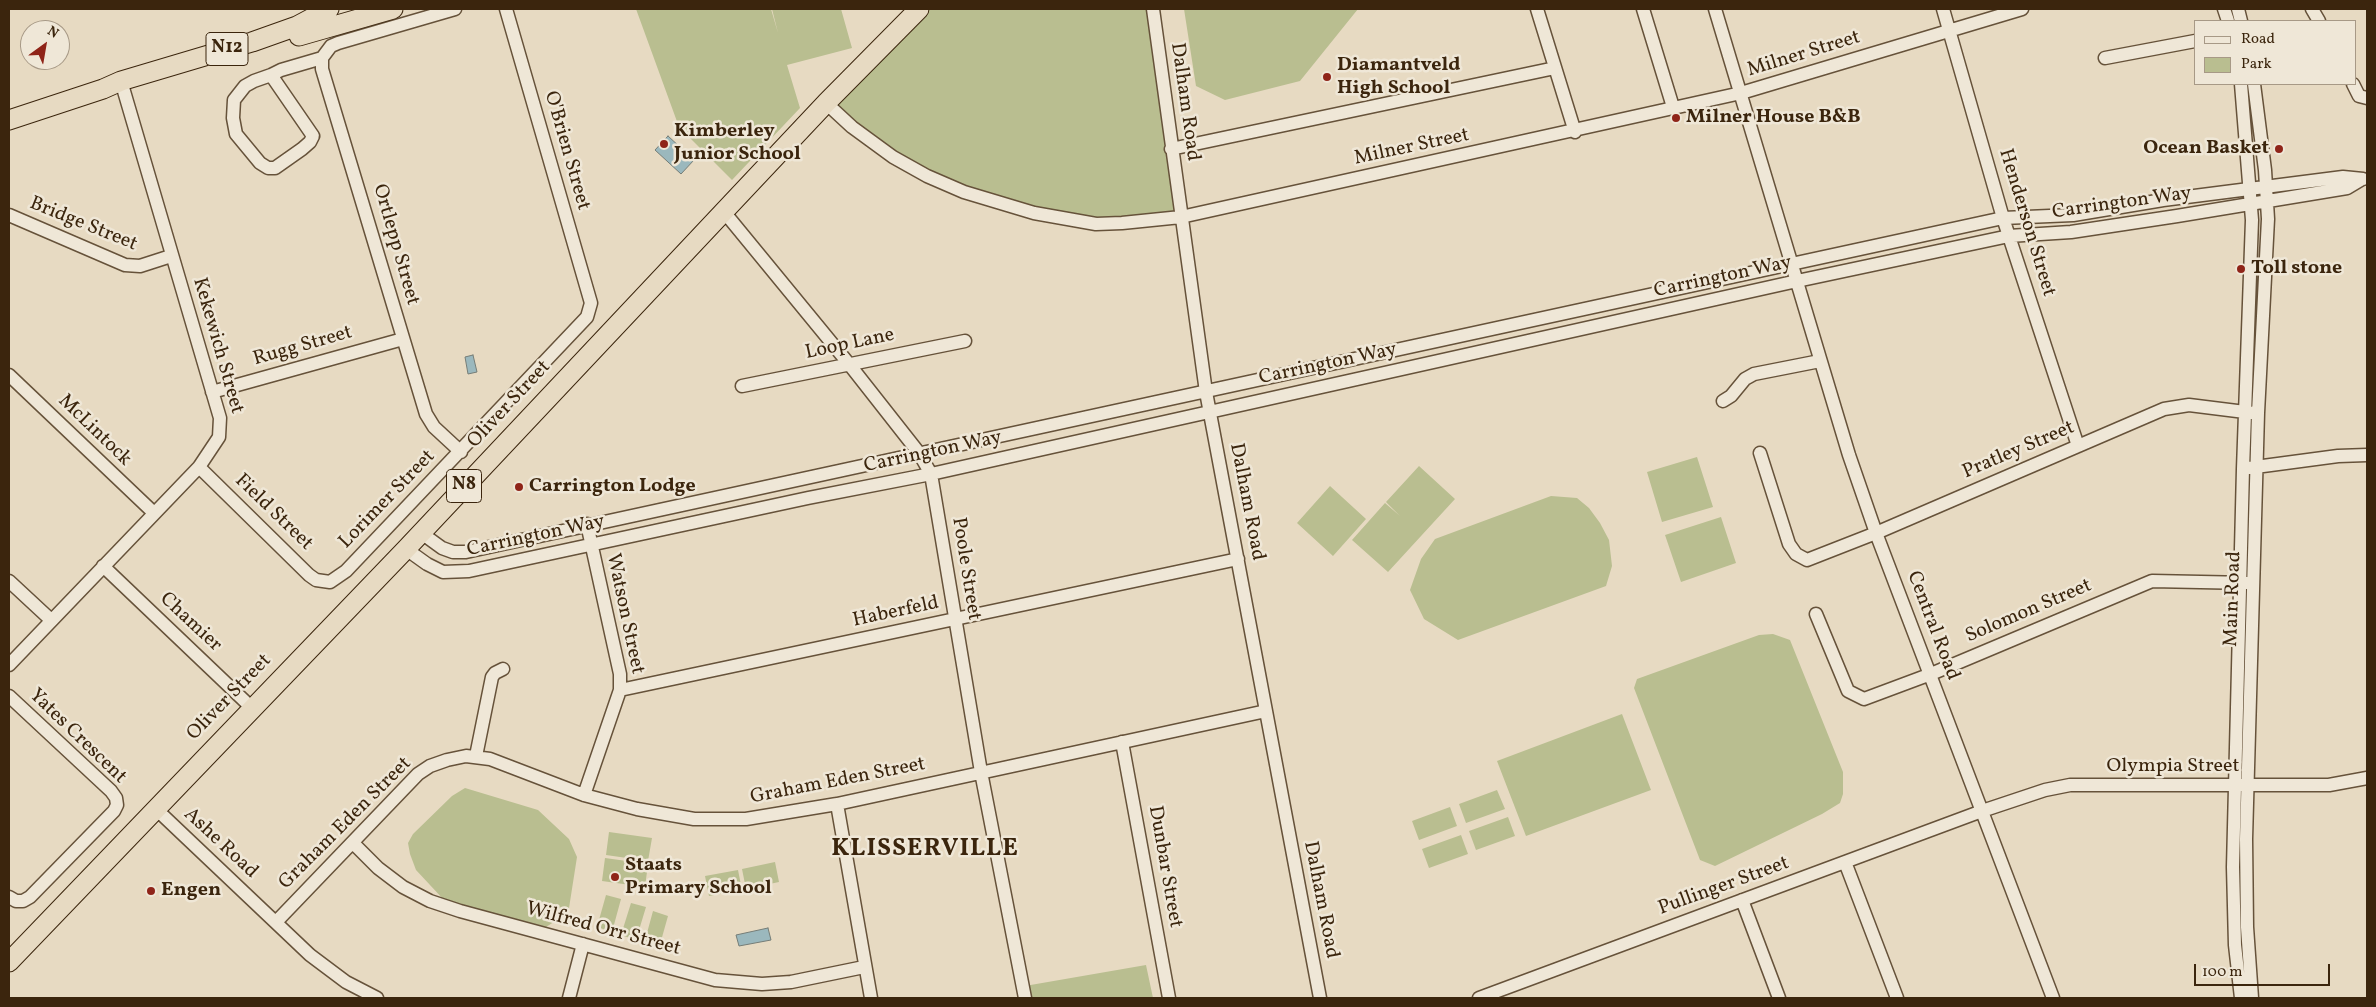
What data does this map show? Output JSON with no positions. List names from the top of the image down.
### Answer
{
  "streets": {
    "highway": ["N12", "Oliver Street", "N8"],
    "street": [
      "Milner Street",
      "Dalham Road",
      "O'Brien Street",
      "Carrington Way",
      "Henderson Street",
      "Bridge Street",
      "Ortlepp Street",
      "Loop Lane",
      "Kekewich Street",
      "Rugg Street",
      "McLintock",
      "Pratley Street",
      "Lorimer Street",
      "Field Street",
      "Poole Street",
      "Main Road",
      "Solomon Street",
      "Haberfeld",
      "Watson Street",
      "Chamier",
      "Central Road",
      "Yates Crescent",
      "Olympia Street",
      "Graham Eden Street",
      "Ashe Road",
      "Dunbar Street",
      "Pullinger Street",
      "Wilfred Orr Street"
    ]
  },
  "crossings": [
    ["N12", "Kekewich Street"],
    ["Milner Street", "Dalham Road"],
    ["Milner Street", "Henderson Street"],
    ["Milner Street", "Oliver Street"],
    ["Milner Street", "Central Road"],
    ["Dalham Road", "Carrington Way"],
    ["Dalham Road", "Haberfeld"],
    ["Dalham Road", "Graham Eden Street"],
    ["O'Brien Street", "Lorimer Street"],
    ["Carrington Way", "Henderson Street"],
    ["Carrington Way", "Oliver Street"],
    ["Carrington Way", "Poole Street"],
    ["Carrington Way", "Main Road"],
    ["Carrington Way", "Watson Street"],
    ["Carrington Way", "Central Road"],
    ["Henderson Street", "Pratley Street"],
    ["Bridge Street", "Kekewich Street"],
    ["Ortlepp Street", "Rugg Street"],
    ["Ortlepp Street", "Lorimer Street"],
    ["Loop Lane", "Poole Street"],
    ["Kekewich Street", "Rugg Street"],
    ["Kekewich Street", "McLintock"],
    ["Kekewich Street", "Field Street"],
    ["Kekewich Street", "Chamier"],
    ["Oliver Street", "Poole Street"],
    ["Oliver Street", "Chamier"],
    ["Oliver Street", "Ashe Road"],
    ["Pratley Street", "Main Road"],
    ["Pratley Street", "Central Road"],
    ["Lorimer Street", "Field Street"],
    ["Poole Street", "Haberfeld"],
    ["Poole Street", "Graham Eden Street"],
    ["Main Road", "Solomon Street"],
    ["Main Road", "Olympia Street"],
    ["Solomon Street", "Central Road"],
    ["Haberfeld", "Watson Street"],
    ["Watson Street", "Graham Eden Street"],
    ["Central Road", "Olympia Street"],
    ["Central Road", "Pullinger Street"],
    ["Olympia Street", "Pullinger Street"],
    ["Graham Eden Street", "Ashe Road"],
    ["Graham Eden Street", "Dunbar Street"],
    ["Graham Eden Street", "Wilfred Orr Street"]
  ],
  "districts": ["KLISSERVILLE"],
  "places": [
    "Diamantveld High School",
    "Milner House B&B",
    "Kimberley Junior School",
    "Ocean Basket",
    "Toll stone",
    "Carrington Lodge",
    "Staats Primary School",
    "Engen"
  ],
  "legend": ["Road", "Park"],
  "scale_bar": "100 m",
  "north": "top right"
}
